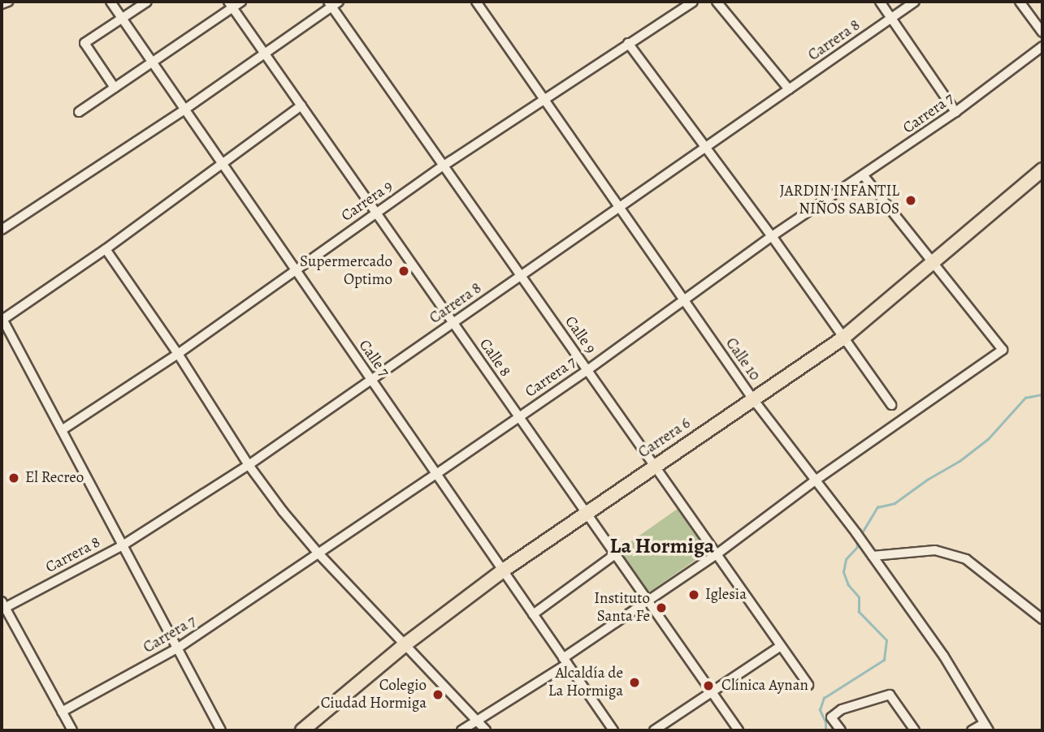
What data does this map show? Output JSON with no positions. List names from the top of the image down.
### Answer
{
  "streets": {
    "main road": ["Carrera 6"],
    "street": [
      "Carrera 8",
      "Carrera 7",
      "Carrera 9",
      "Calle 9",
      "Calle 8",
      "Calle 7",
      "Calle 10"
    ]
  },
  "crossings": [
    ["Carrera 8", "Calle 9"],
    ["Carrera 8", "Calle 8"],
    ["Carrera 8", "Calle 7"],
    ["Carrera 8", "Calle 10"],
    ["Carrera 7", "Calle 9"],
    ["Carrera 7", "Calle 8"],
    ["Carrera 7", "Calle 7"],
    ["Carrera 7", "Calle 10"],
    ["Carrera 9", "Calle 9"],
    ["Carrera 9", "Calle 8"],
    ["Carrera 9", "Calle 7"],
    ["Carrera 9", "Calle 10"],
    ["Calle 9", "Carrera 6"],
    ["Calle 8", "Carrera 6"],
    ["Calle 7", "Carrera 6"],
    ["Calle 10", "Carrera 6"]
  ],
  "districts": ["La Hormiga"],
  "places": [
    "JARDIN INFANTIL NIÑOS SABIOS",
    "Supermercado Optimo",
    "El Recreo",
    "Iglesia",
    "Instituto Santa Fe",
    "Alcaldía de La Hormiga",
    "Clínica Aynan",
    "Colegio Ciudad Hormiga"
  ]
}
